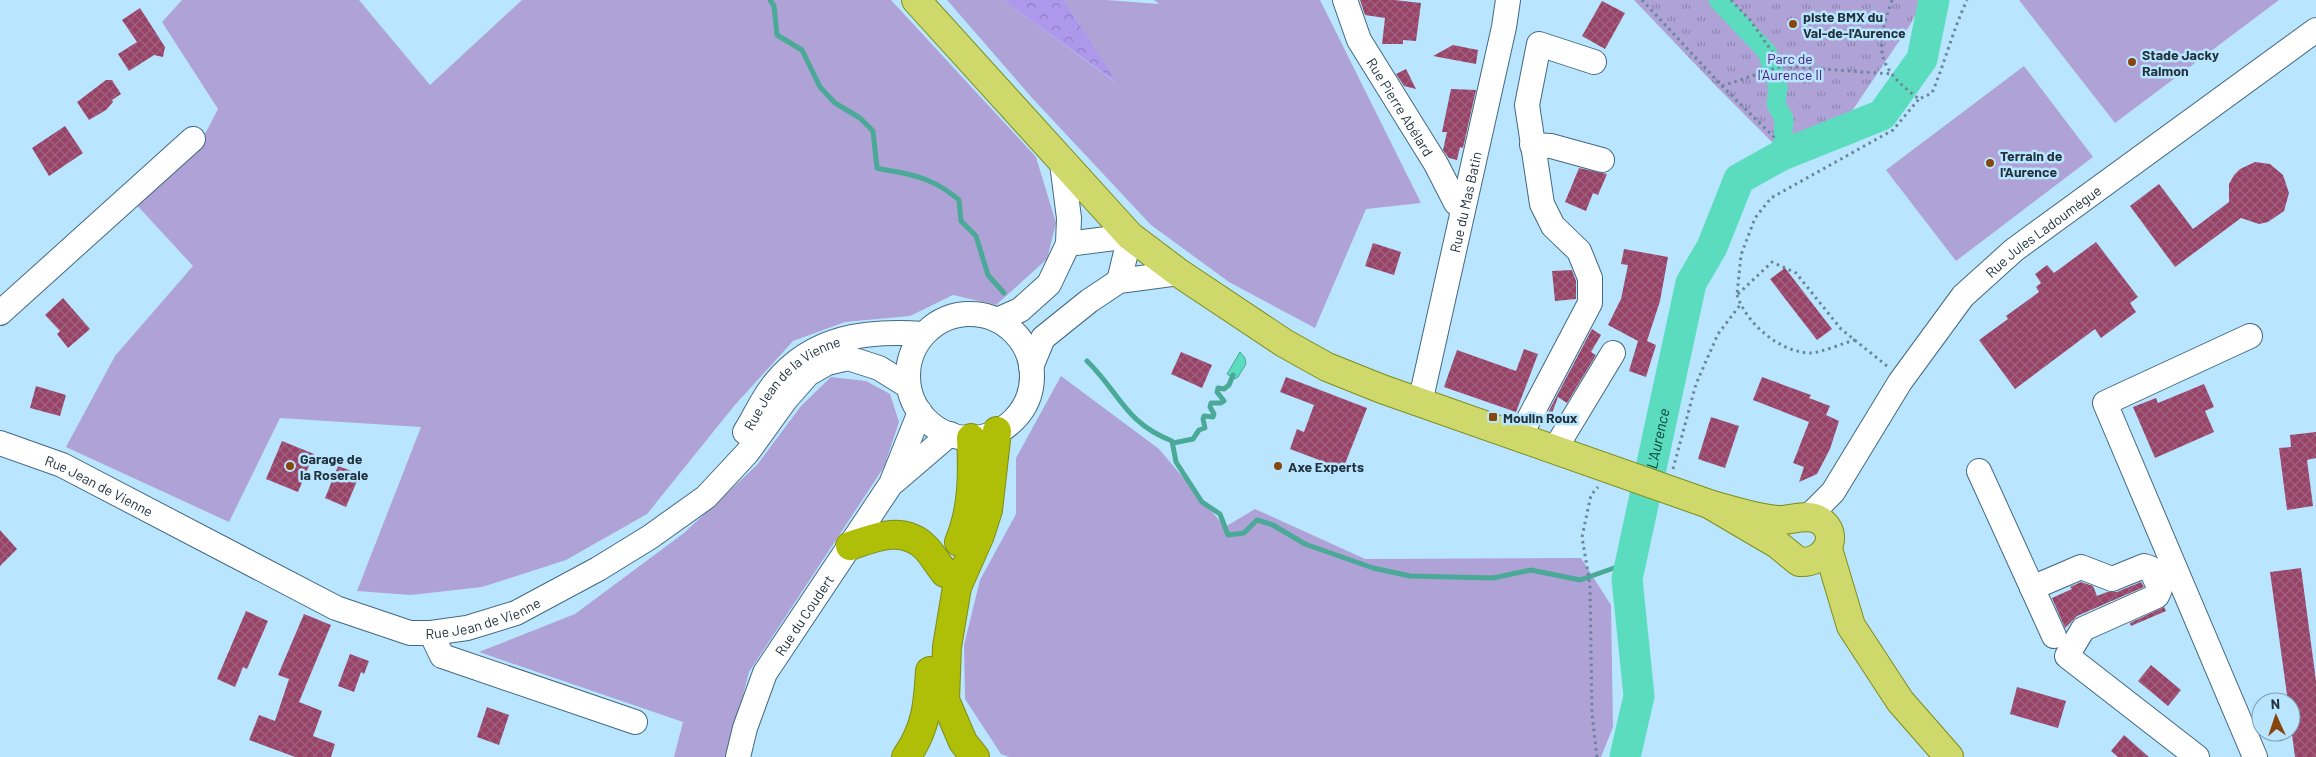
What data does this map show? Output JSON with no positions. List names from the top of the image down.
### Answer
{
  "streets": {
    "street": [
      "Rue Pierre Abélard",
      "Rue du Mas Batin",
      "Rue Jules Ladoumégue",
      "Rue Jean de la Vienne",
      "Rue Jean de Vienne",
      "Rue du Coudert"
    ]
  },
  "crossings": [
    ["Rue Pierre Abélard", "Rue du Mas Batin"],
    ["Rue Jean de la Vienne", "Rue Jean de Vienne"],
    ["Rue Jean de la Vienne", "Rue du Coudert"],
    ["Rue Jean de Vienne", "Rue du Coudert"]
  ],
  "water": ["L'Aurence"],
  "parks": ["Parc de l'Aurence II"],
  "places": {
    "other": [
      "piste BMX du Val-de-l'Aurence",
      "Stade Jacky Raimon",
      "Terrain de l'Aurence",
      "Garage de la Roseraie",
      "Axe Experts"
    ],
    "transit": ["Moulin Roux"]
  },
  "north": "top"
}
